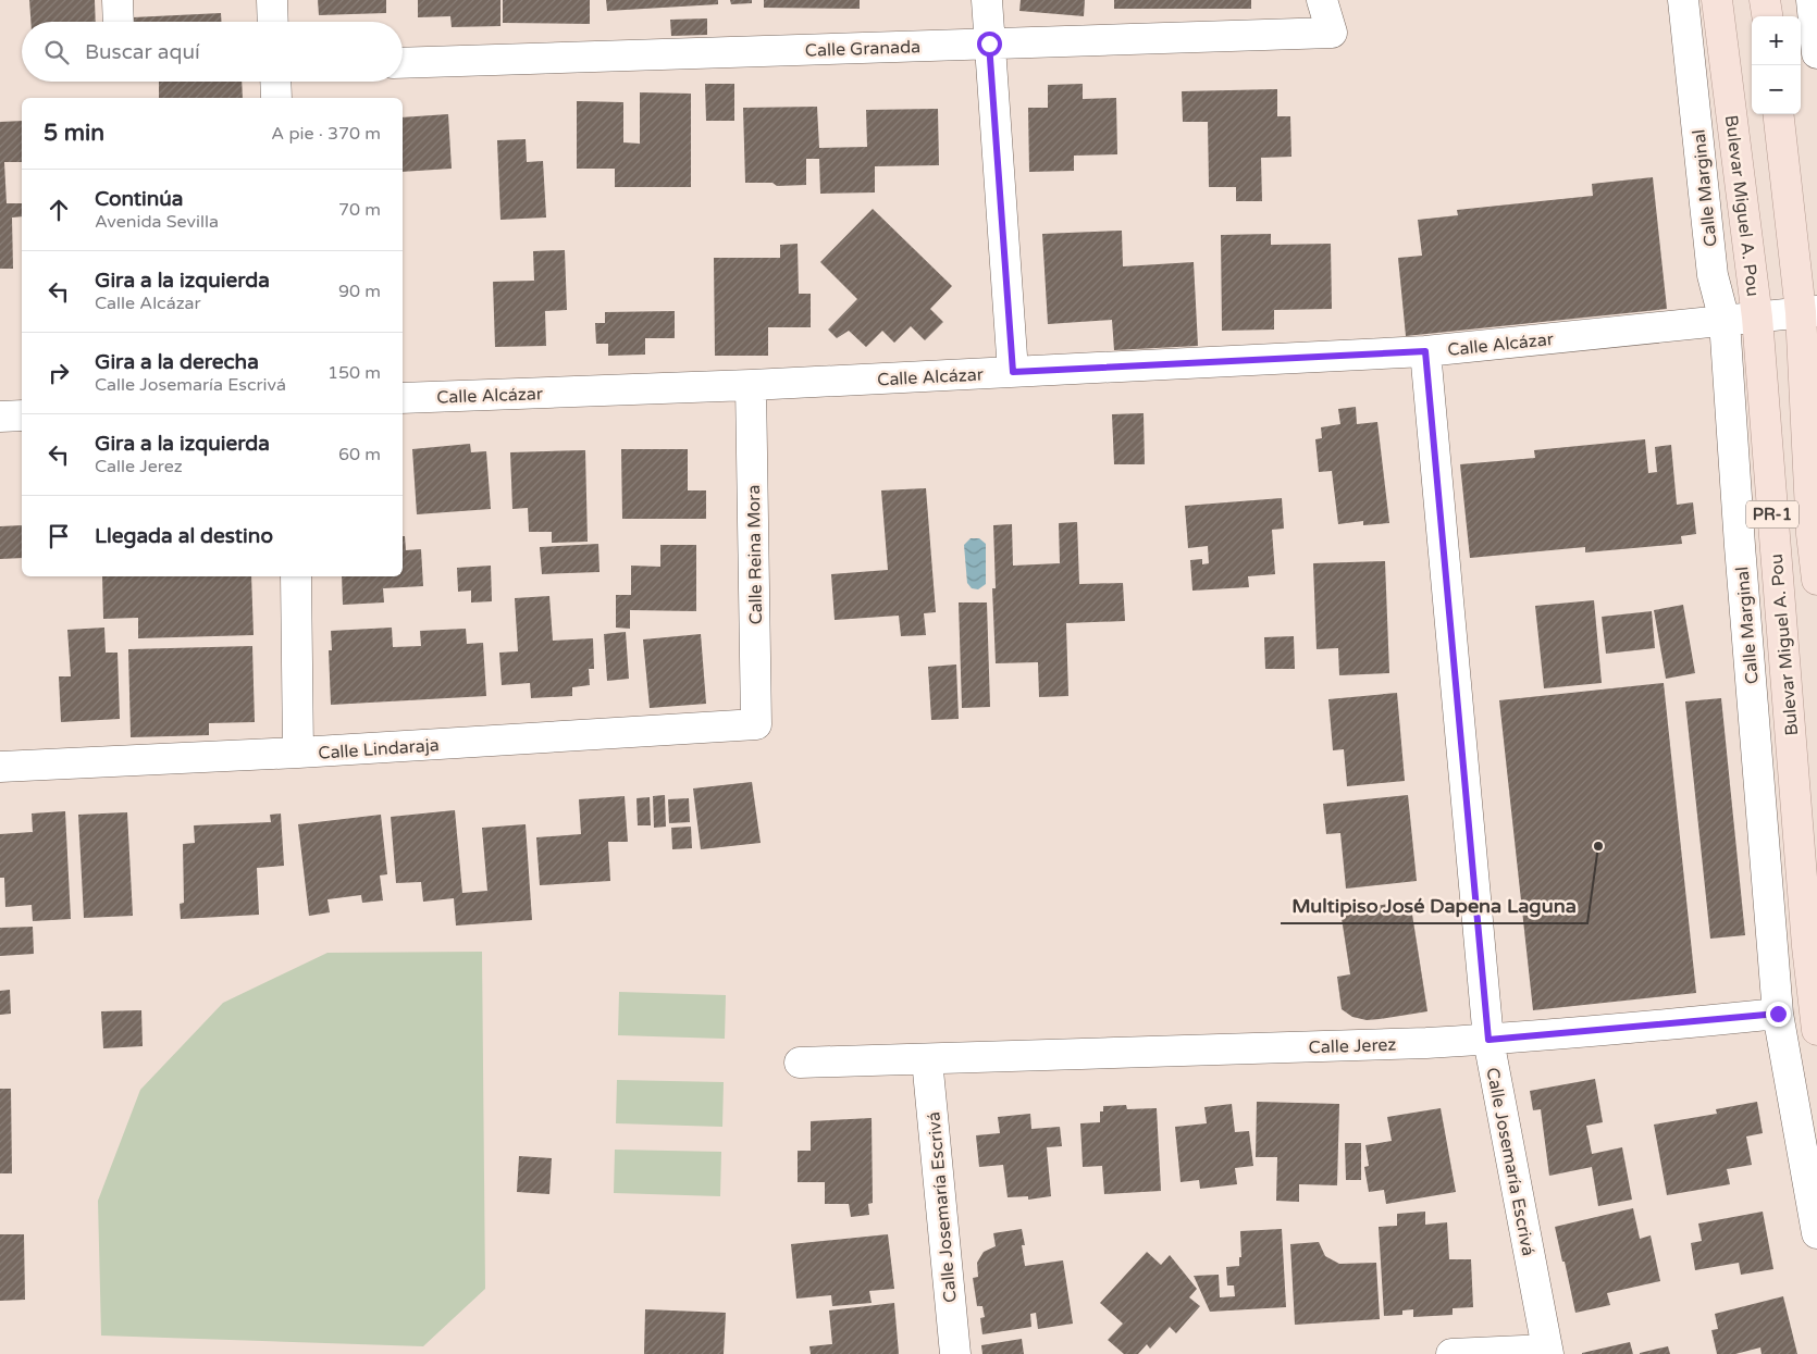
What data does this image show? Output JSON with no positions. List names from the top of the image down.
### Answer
{
  "streets": {
    "main road": ["Bulevar Miguel A. Pou", "PR-1"],
    "street": [
      "Calle Granada",
      "Calle Marginal",
      "Calle Alcázar",
      "Calle Reina Mora",
      "Calle Lindaraja",
      "Calle Jerez",
      "Calle Josemaría Escrivá"
    ]
  },
  "crossings": [
    ["Calle Marginal", "Calle Alcázar"],
    ["Calle Marginal", "Calle Jerez"],
    ["Bulevar Miguel A. Pou", "Calle Alcázar"],
    ["Calle Alcázar", "PR-1"],
    ["Calle Alcázar", "Calle Reina Mora"],
    ["Calle Alcázar", "Calle Josemaría Escrivá"],
    ["Calle Reina Mora", "Calle Lindaraja"],
    ["Calle Jerez", "Calle Josemaría Escrivá"]
  ],
  "places": ["Multipiso José Dapena Laguna"],
  "page": {
    "map_buttons": ["+", "−"],
    "search": "Buscar aquí",
    "heading": ["5 min", "A pie · 370 m"],
    "list": [
      ["Continúa", "Avenida Sevilla", "70 m"],
      ["Gira a la izquierda", "Calle Alcázar", "90 m"],
      ["Gira a la derecha", "Calle Josemaría Escrivá", "150 m"],
      ["Gira a la izquierda", "Calle Jerez", "60 m"],
      "Llegada al destino"
    ]
  }
}
